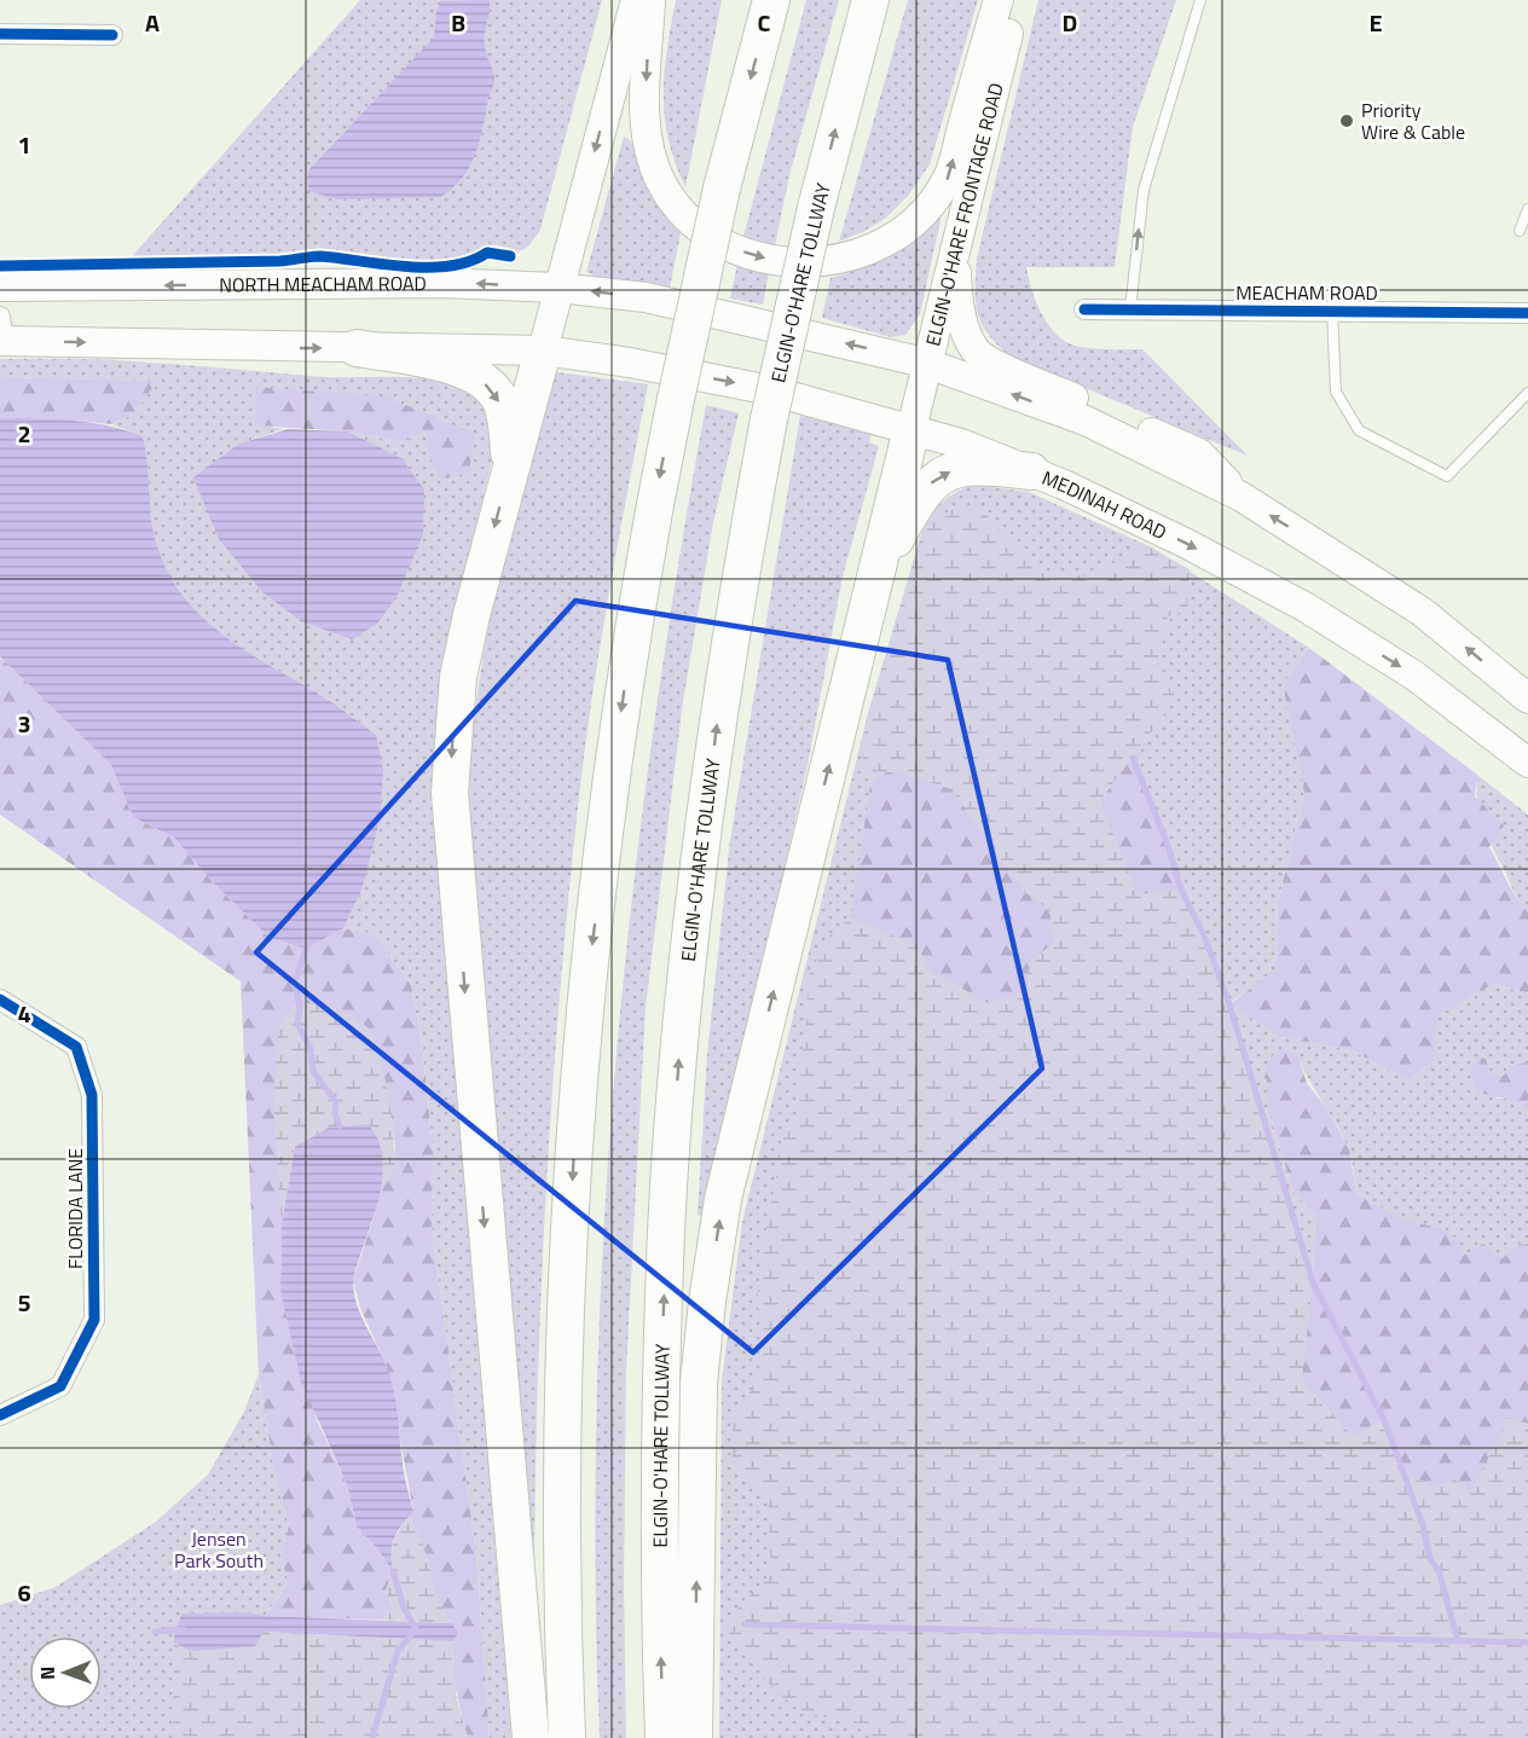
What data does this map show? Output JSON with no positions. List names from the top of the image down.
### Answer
{
  "streets": {
    "highway": ["ELGIN-O'HARE TOLLWAY"],
    "main road": ["ELGIN-O'HARE FRONTAGE ROAD", "NORTH MEACHAM ROAD", "MEDINAH ROAD"],
    "street": ["MEACHAM ROAD", "FLORIDA LANE"]
  },
  "crossings": [
    ["ELGIN-O'HARE FRONTAGE ROAD", "NORTH MEACHAM ROAD"],
    ["ELGIN-O'HARE FRONTAGE ROAD", "MEDINAH ROAD"]
  ],
  "parks": ["Jensen Park South"],
  "places": ["Priority Wire & Cable"],
  "north": "left",
  "grid": {
    "columns": [
      "A",
      "B",
      "C",
      "D",
      "E"
    ],
    "rows": [
      "1",
      "2",
      "3",
      "4",
      "5",
      "6"
    ]
  }
}
